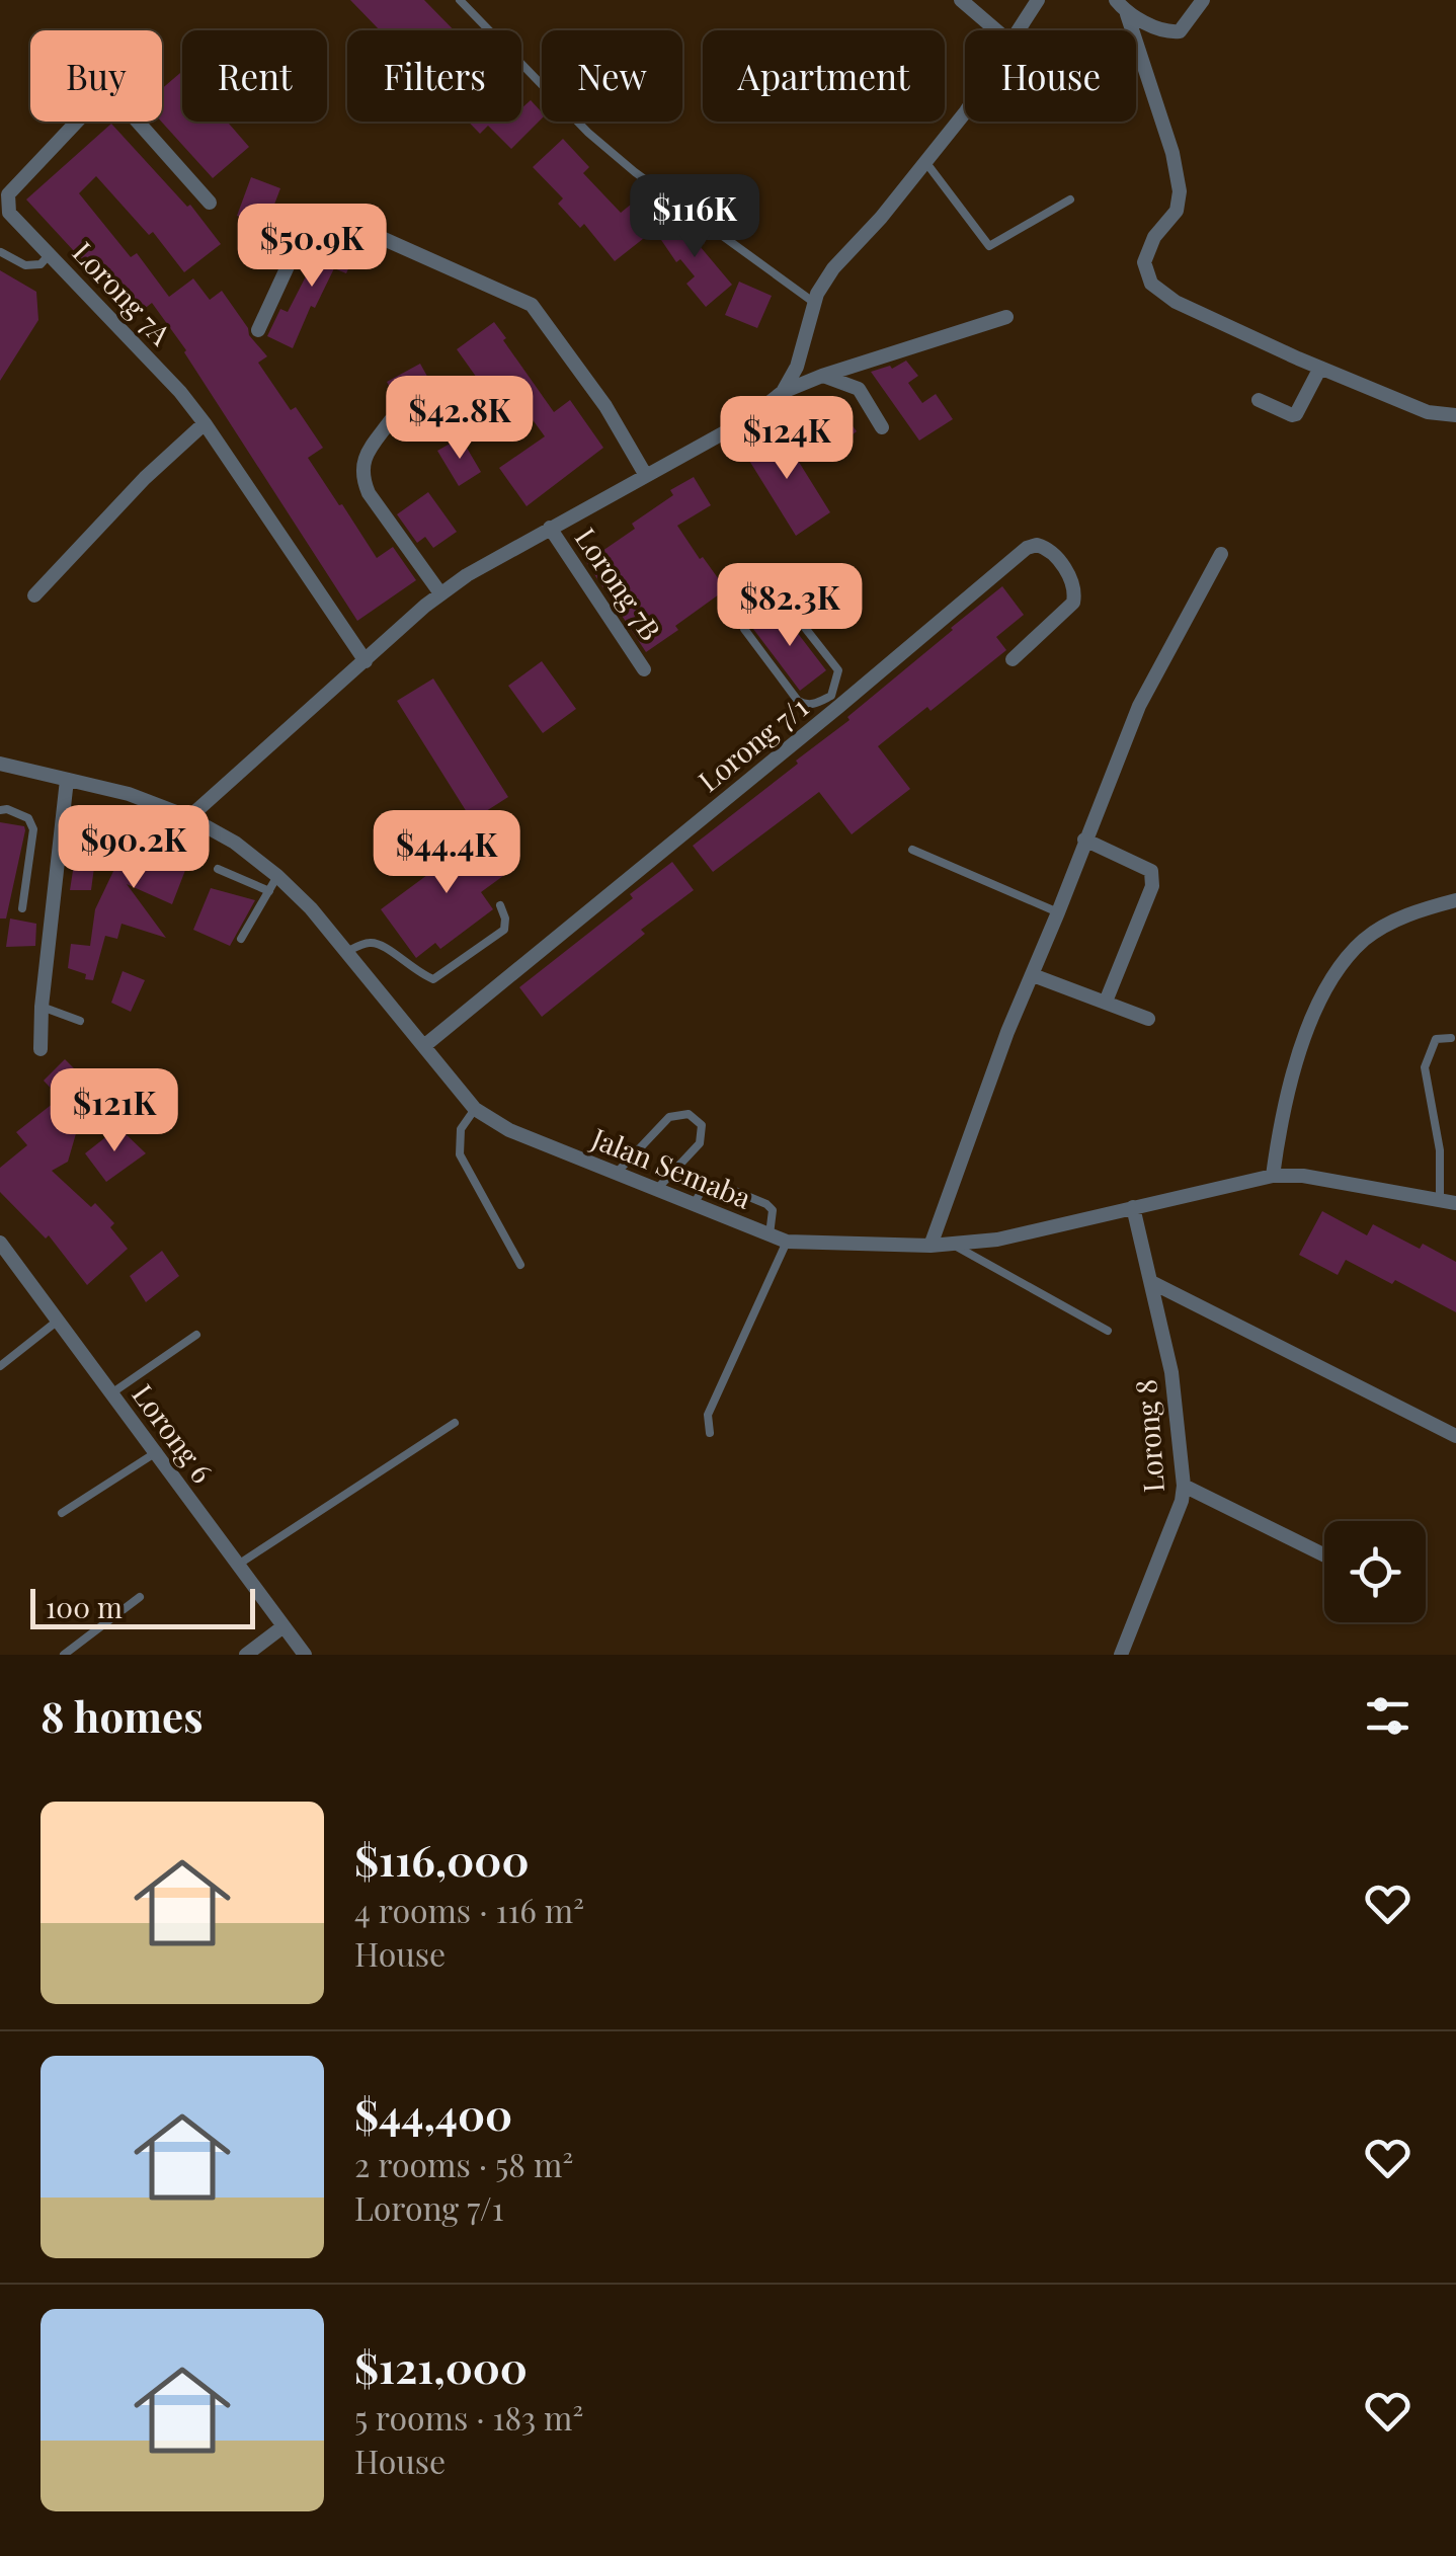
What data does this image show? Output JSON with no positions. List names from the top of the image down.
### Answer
{
  "streets": {
    "street": [
      "Lorong 7A",
      "Lorong 7B",
      "Lorong 7/1",
      "Jalan Semaba",
      "Lorong 6",
      "Lorong 8"
    ]
  },
  "crossings": [
    ["Lorong 7/1", "Jalan Semaba"],
    ["Jalan Semaba", "Lorong 8"]
  ],
  "scale_bar": "100 m",
  "page": {
    "chip": [
      "Buy",
      "Rent",
      "Filters",
      "New",
      "Apartment",
      "House"
    ],
    "price": [
      "$116K",
      "$50.9K",
      "$42.8K",
      "$124K",
      "$82.3K",
      "$90.2K",
      "$44.4K",
      "$121K"
    ],
    "scale": "100 m",
    "heading": "8 homes",
    "list": [
      {
        "name": "$116,000",
        "note": "4 rooms · 116 m² · House"
      },
      {
        "name": "$44,400",
        "note": "2 rooms · 58 m² · Lorong 7/1"
      },
      {
        "name": "$121,000",
        "note": "5 rooms · 183 m² · House"
      }
    ]
  }
}
